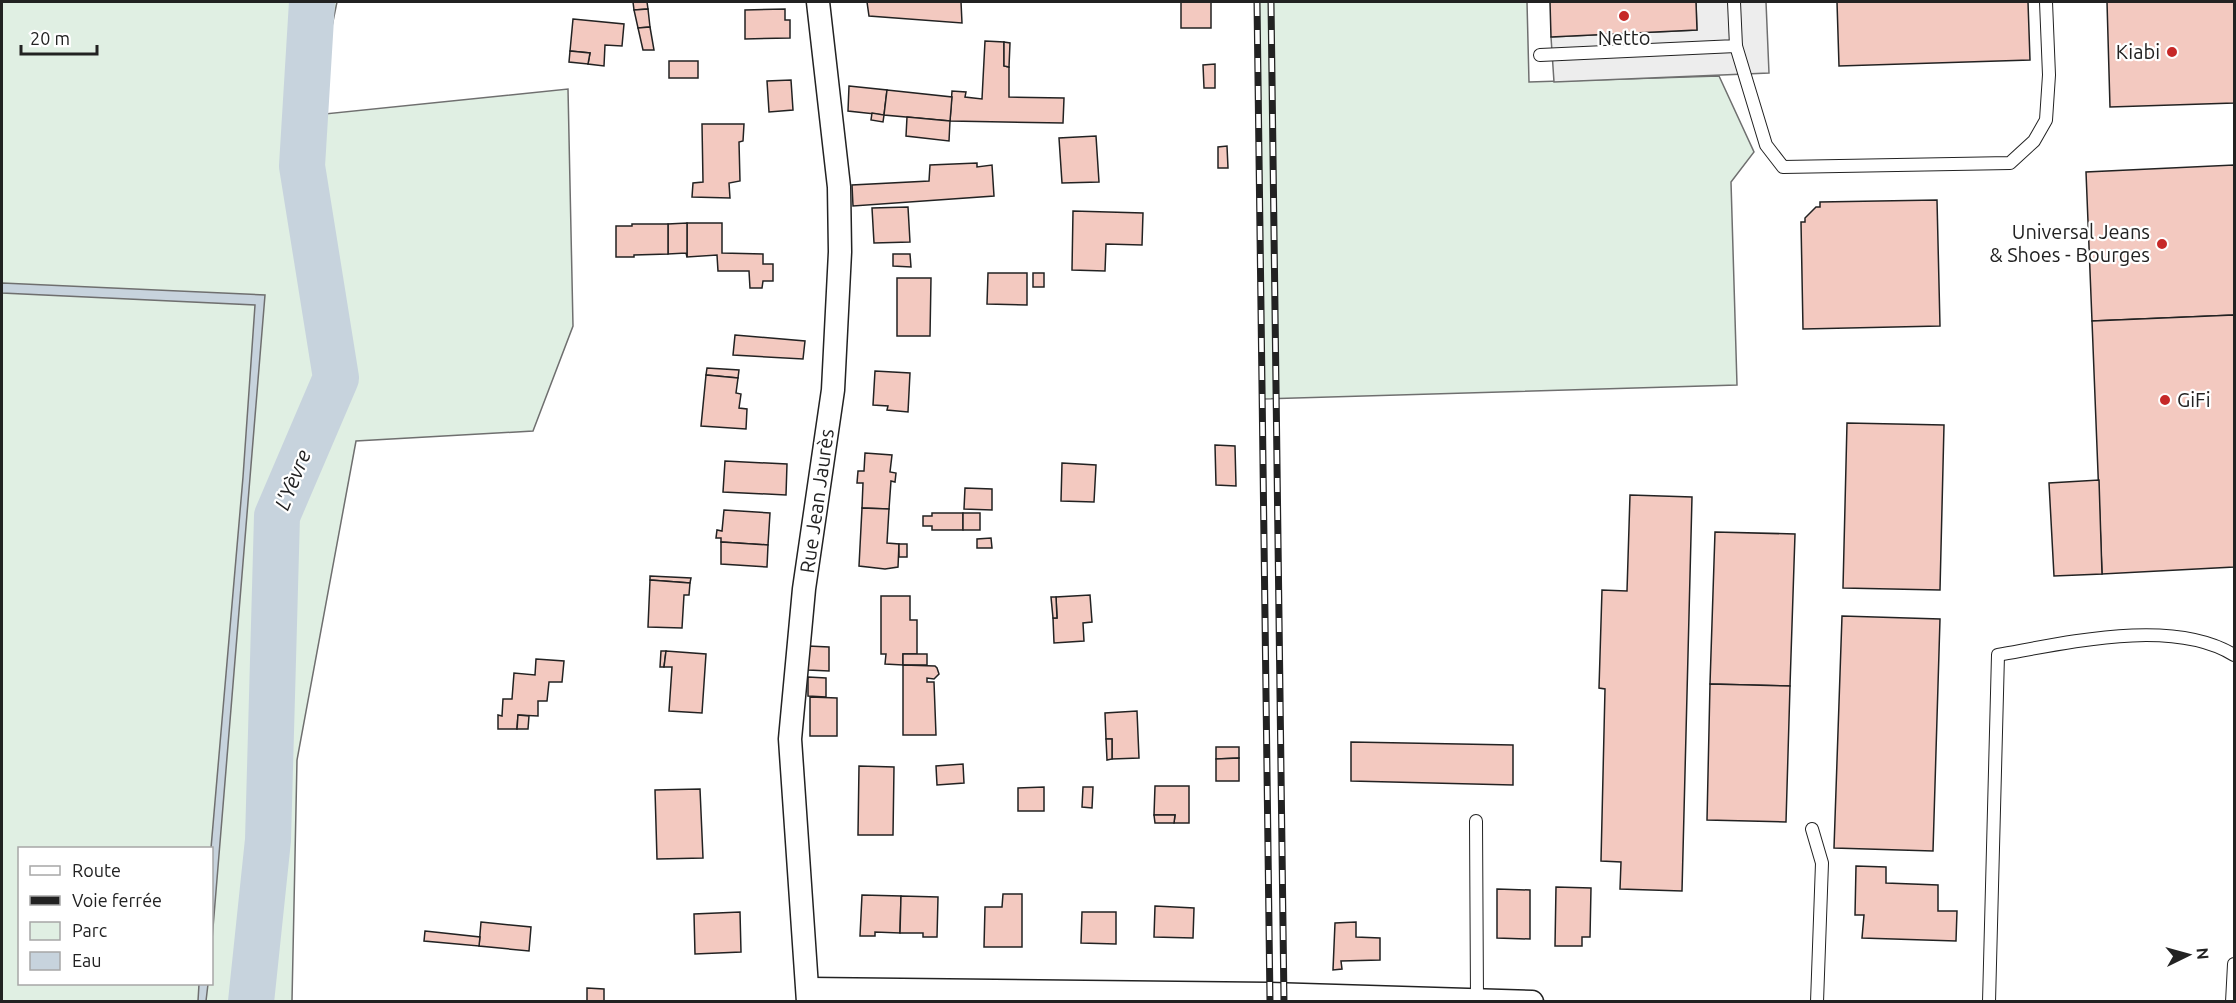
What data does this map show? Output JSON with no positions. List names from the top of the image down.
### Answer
{
  "streets": {
    "street": ["Rue Jean Jaurès"]
  },
  "water": ["L'Yèvre"],
  "places": [
    "Netto",
    "Kiabi",
    "Universal Jeans & Shoes - Bourges",
    "GiFi"
  ],
  "legend": [
    "Route",
    "Voie ferrée",
    "Parc",
    "Eau"
  ],
  "scale_bar": "20 m",
  "north": "right"
}
